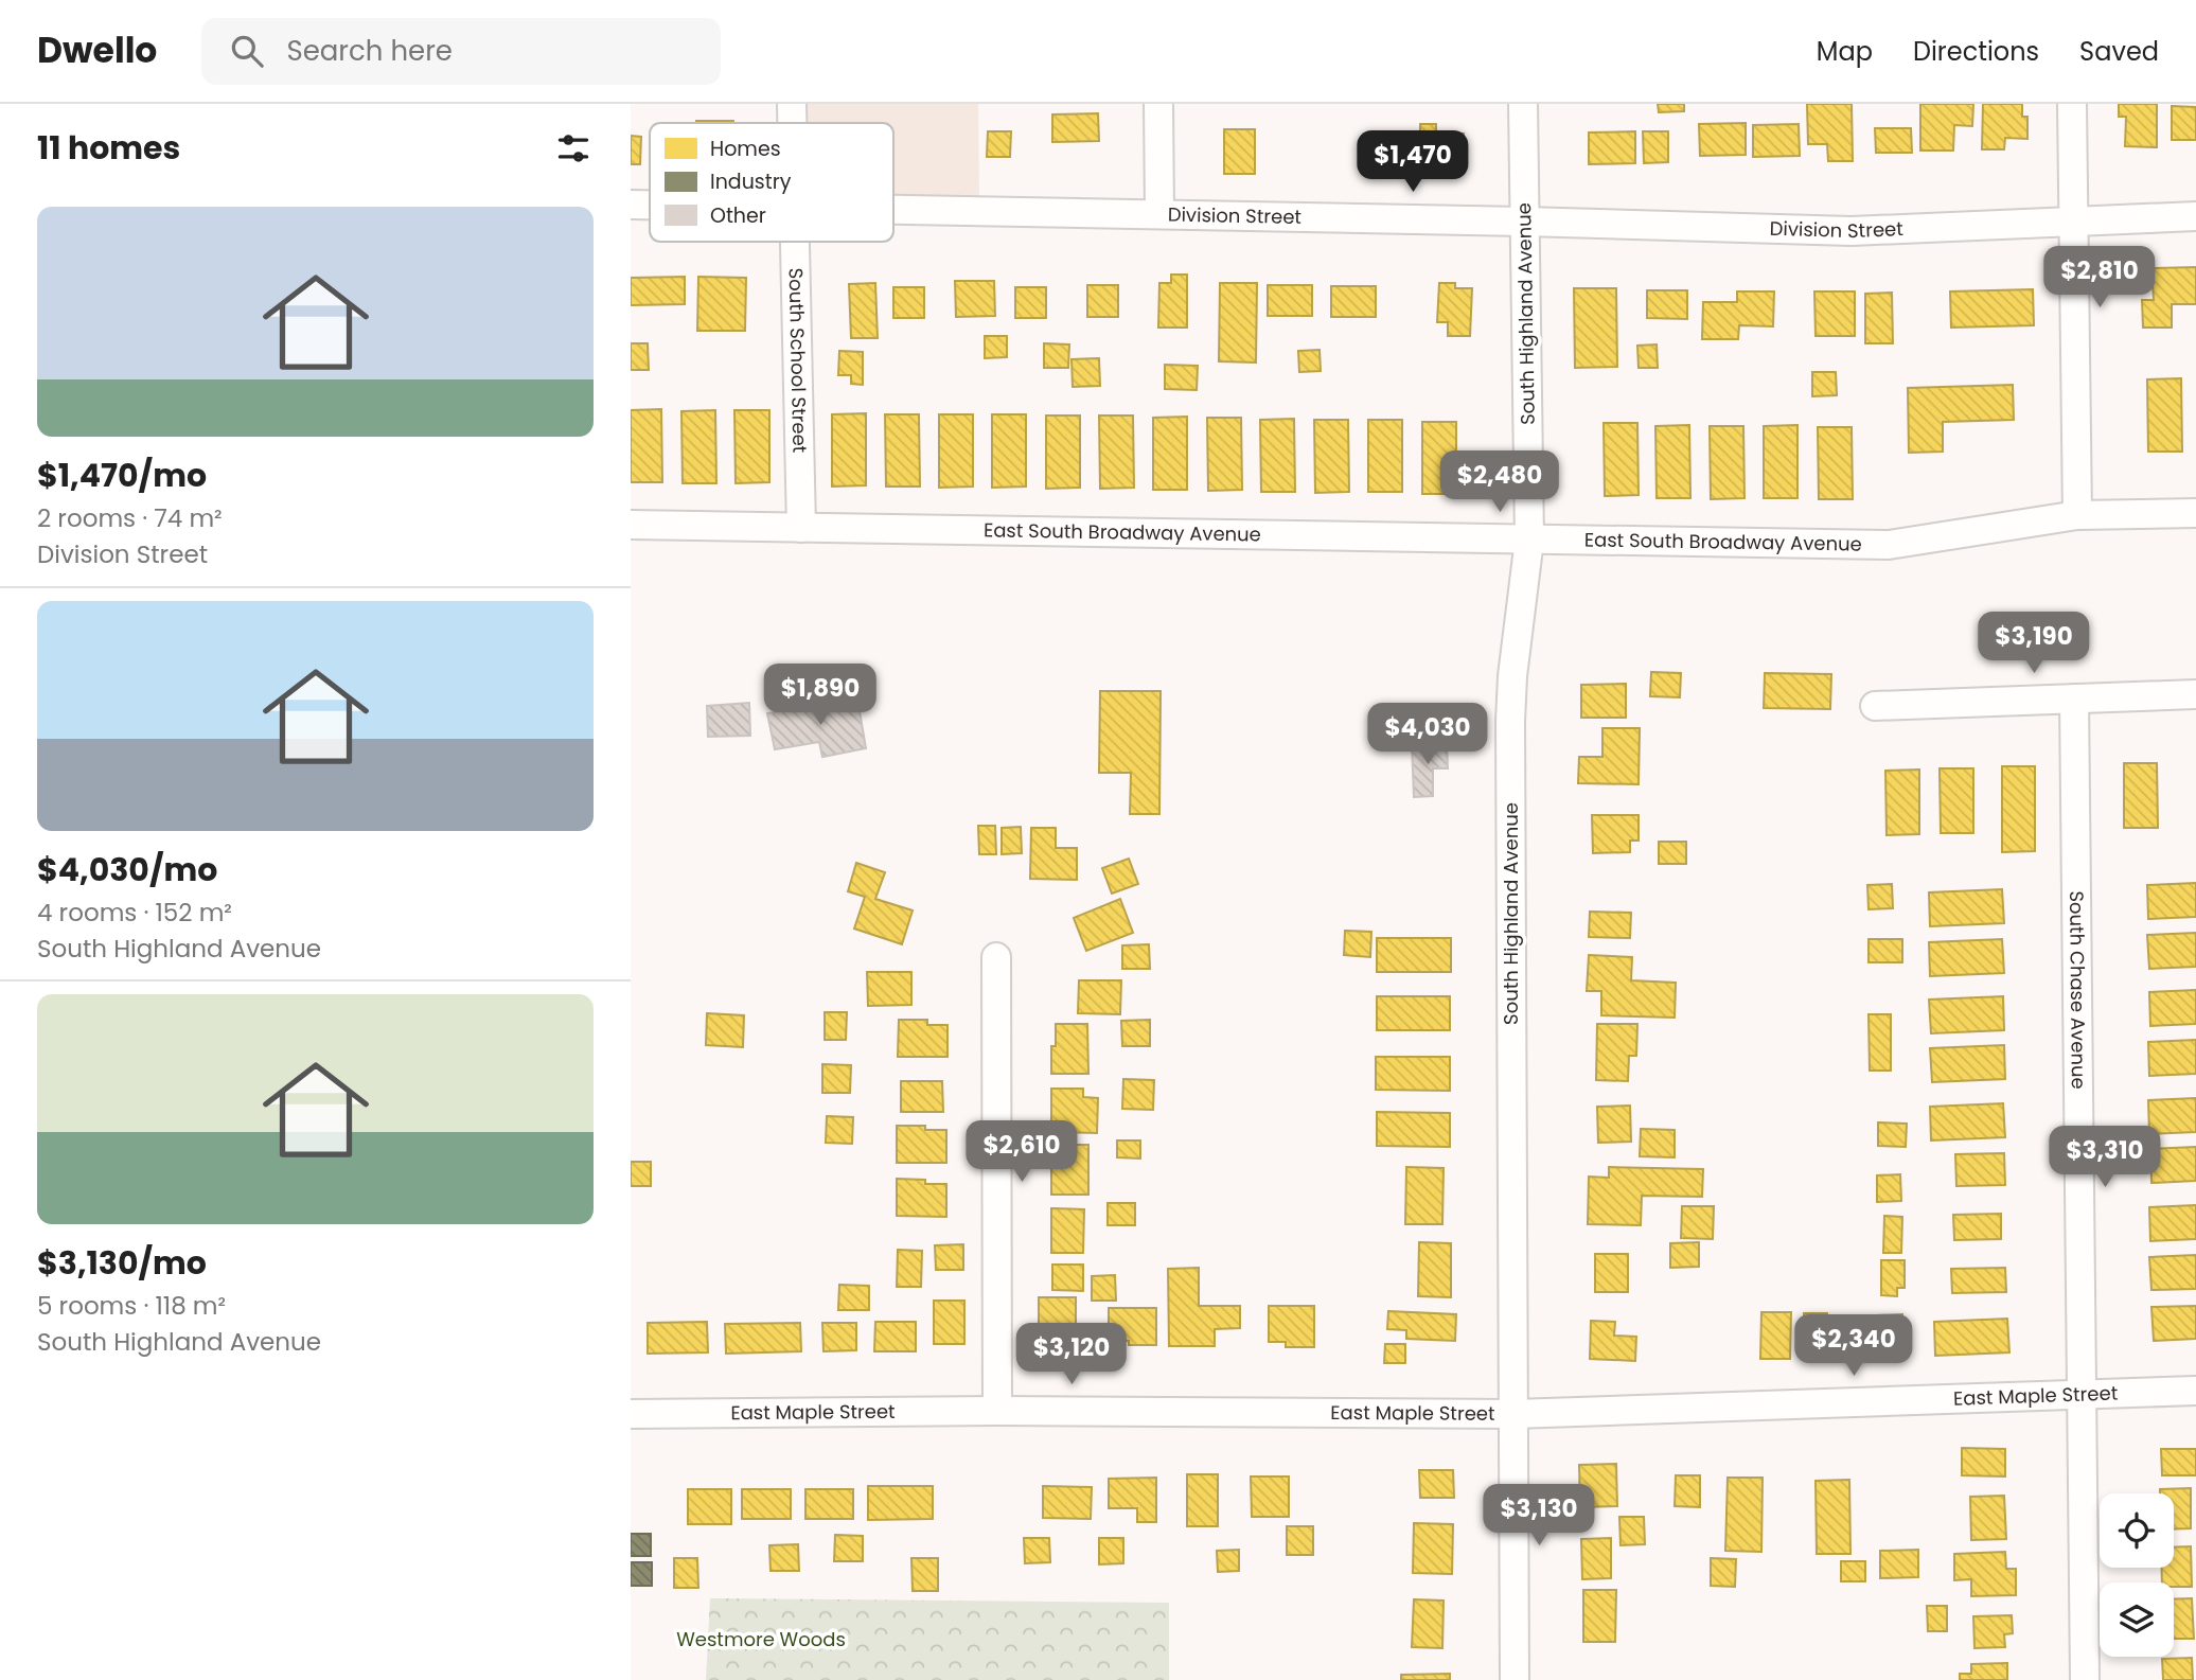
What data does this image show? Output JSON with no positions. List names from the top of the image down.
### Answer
{
  "streets": {
    "street": [
      "Division Street",
      "South Highland Avenue",
      "South School Street",
      "East South Broadway Avenue",
      "South Chase Avenue",
      "East Maple Street"
    ]
  },
  "crossings": [
    ["Division Street", "South Highland Avenue"],
    ["South Highland Avenue", "East South Broadway Avenue"],
    ["South Highland Avenue", "East Maple Street"],
    ["South School Street", "East South Broadway Avenue"],
    ["South Chase Avenue", "East Maple Street"]
  ],
  "parks": ["Westmore Woods"],
  "legend": ["Homes", "Industry", "Other"],
  "page": {
    "header": "Dwello",
    "search": "Search here",
    "nav": ["Map", "Directions", "Saved"],
    "heading": "11 homes",
    "price": [
      "$1,470",
      "$2,810",
      "$2,480",
      "$3,190",
      "$1,890",
      "$4,030",
      "$2,610",
      "$3,310",
      "$2,340",
      "$3,120",
      "$3,130"
    ],
    "list": [
      {
        "name": "$1,470/mo",
        "note": "2 rooms · 74 m² · Division Street"
      },
      {
        "name": "$4,030/mo",
        "note": "4 rooms · 152 m² · South Highland Avenue"
      },
      {
        "name": "$3,130/mo",
        "note": "5 rooms · 118 m² · South Highland Avenue"
      }
    ]
  }
}
